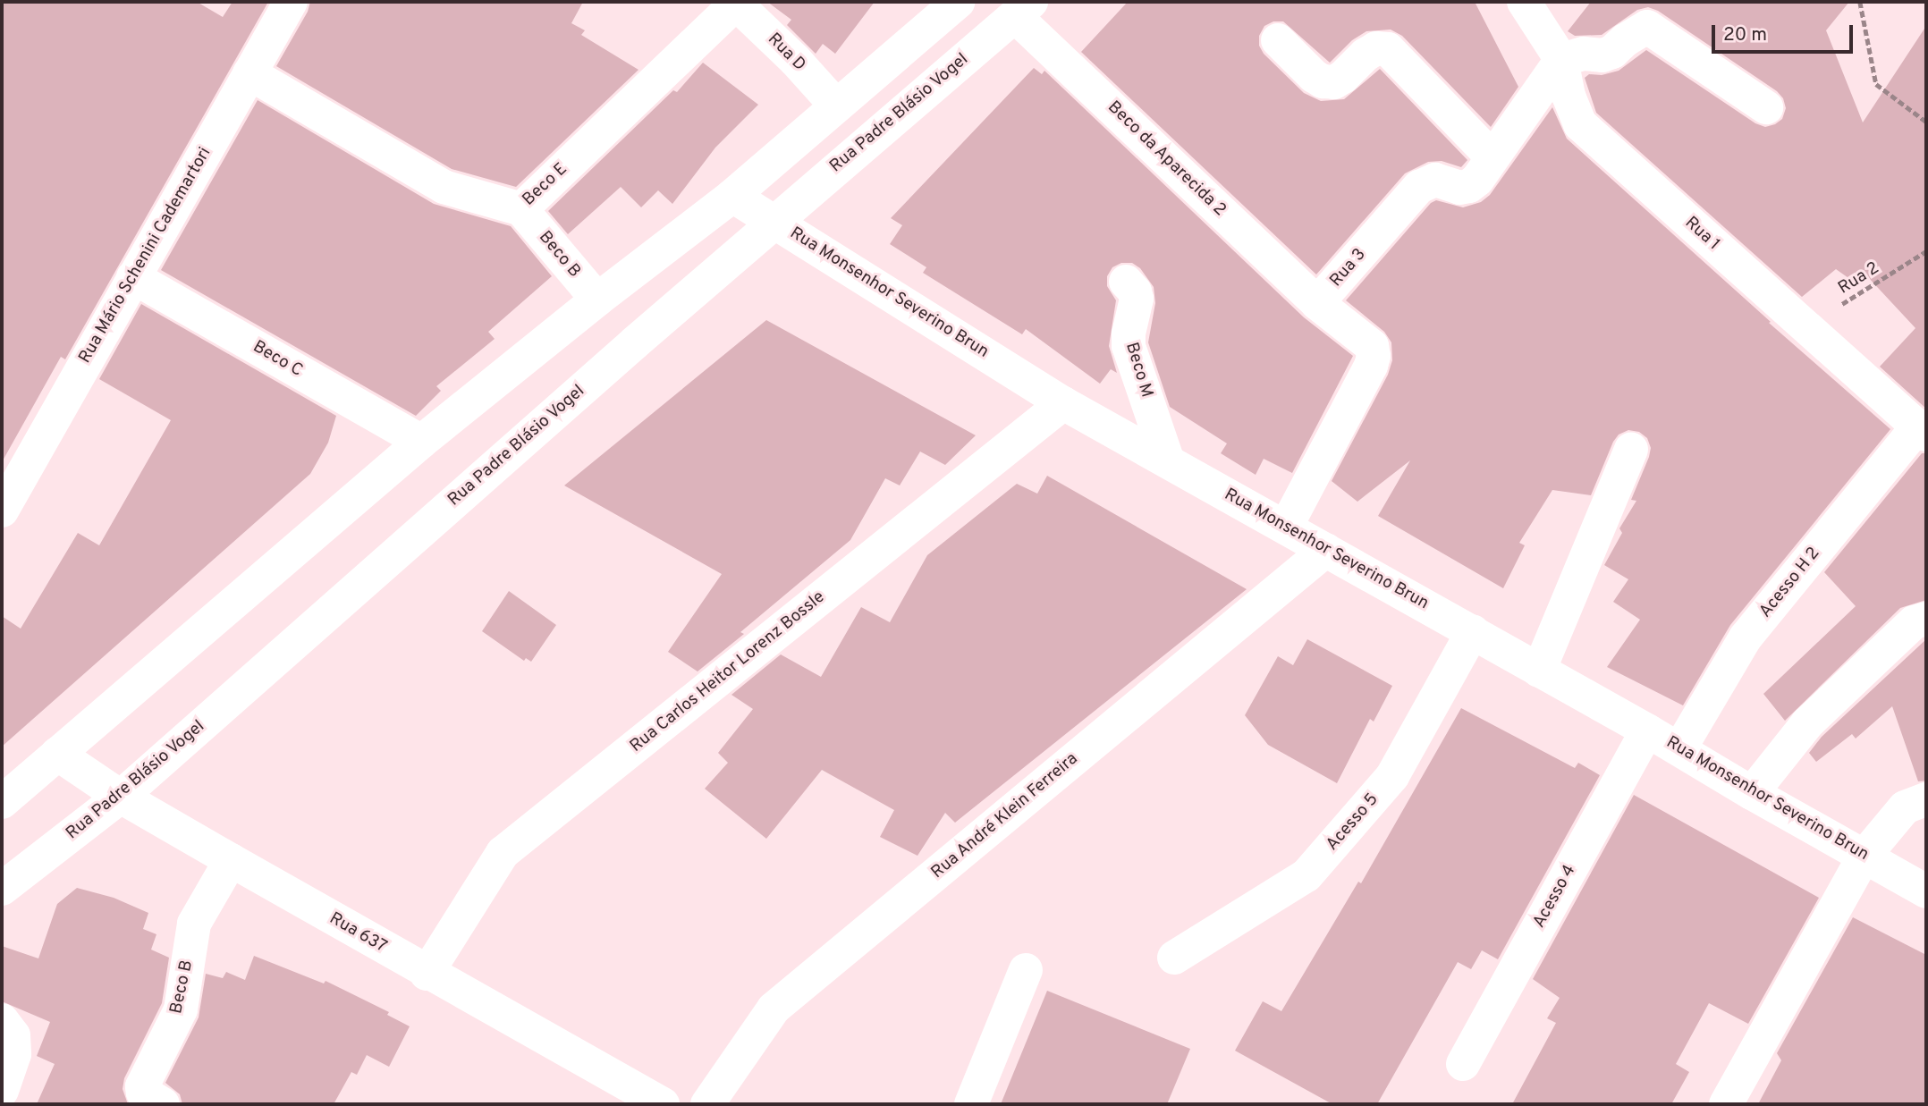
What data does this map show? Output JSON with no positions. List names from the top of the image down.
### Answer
{
  "streets": {
    "street": [
      "Rua D",
      "Rua Padre Blásio Vogel",
      "Beco da Aparecida 2",
      "Beco E",
      "Rua 1",
      "Beco B",
      "Rua Mário Schenini Cademartori",
      "Rua 3",
      "Rua Monsenhor Severino Brun",
      "Beco C",
      "Beco M",
      "Acesso H 2",
      "Rua Carlos Heitor Lorenz Bossle",
      "Rua André Klein Ferreira",
      "Acesso 5",
      "Acesso 4",
      "Rua 637"
    ],
    "path": ["Rua 2"]
  },
  "crossings": [
    ["Rua D", "Beco E"],
    ["Rua Padre Blásio Vogel", "Beco da Aparecida 2"],
    ["Rua Padre Blásio Vogel", "Rua Monsenhor Severino Brun"],
    ["Rua Padre Blásio Vogel", "Rua 637"],
    ["Beco da Aparecida 2", "Rua 3"],
    ["Beco E", "Beco B"],
    ["Beco E", "Rua Mário Schenini Cademartori"],
    ["Rua 1", "Rua 3"],
    ["Rua 1", "Rua 2"],
    ["Rua 1", "Acesso H 2"],
    ["Beco B", "Rua 637"],
    ["Rua Mário Schenini Cademartori", "Beco C"],
    ["Rua 3", "Rua Monsenhor Severino Brun"],
    ["Rua Monsenhor Severino Brun", "Beco M"],
    ["Rua Monsenhor Severino Brun", "Acesso H 2"],
    ["Rua Monsenhor Severino Brun", "Rua Carlos Heitor Lorenz Bossle"],
    ["Rua Monsenhor Severino Brun", "Rua André Klein Ferreira"],
    ["Rua Monsenhor Severino Brun", "Acesso 5"],
    ["Rua Monsenhor Severino Brun", "Acesso 4"],
    ["Rua Carlos Heitor Lorenz Bossle", "Rua 637"]
  ],
  "scale_bar": "20 m"
}
